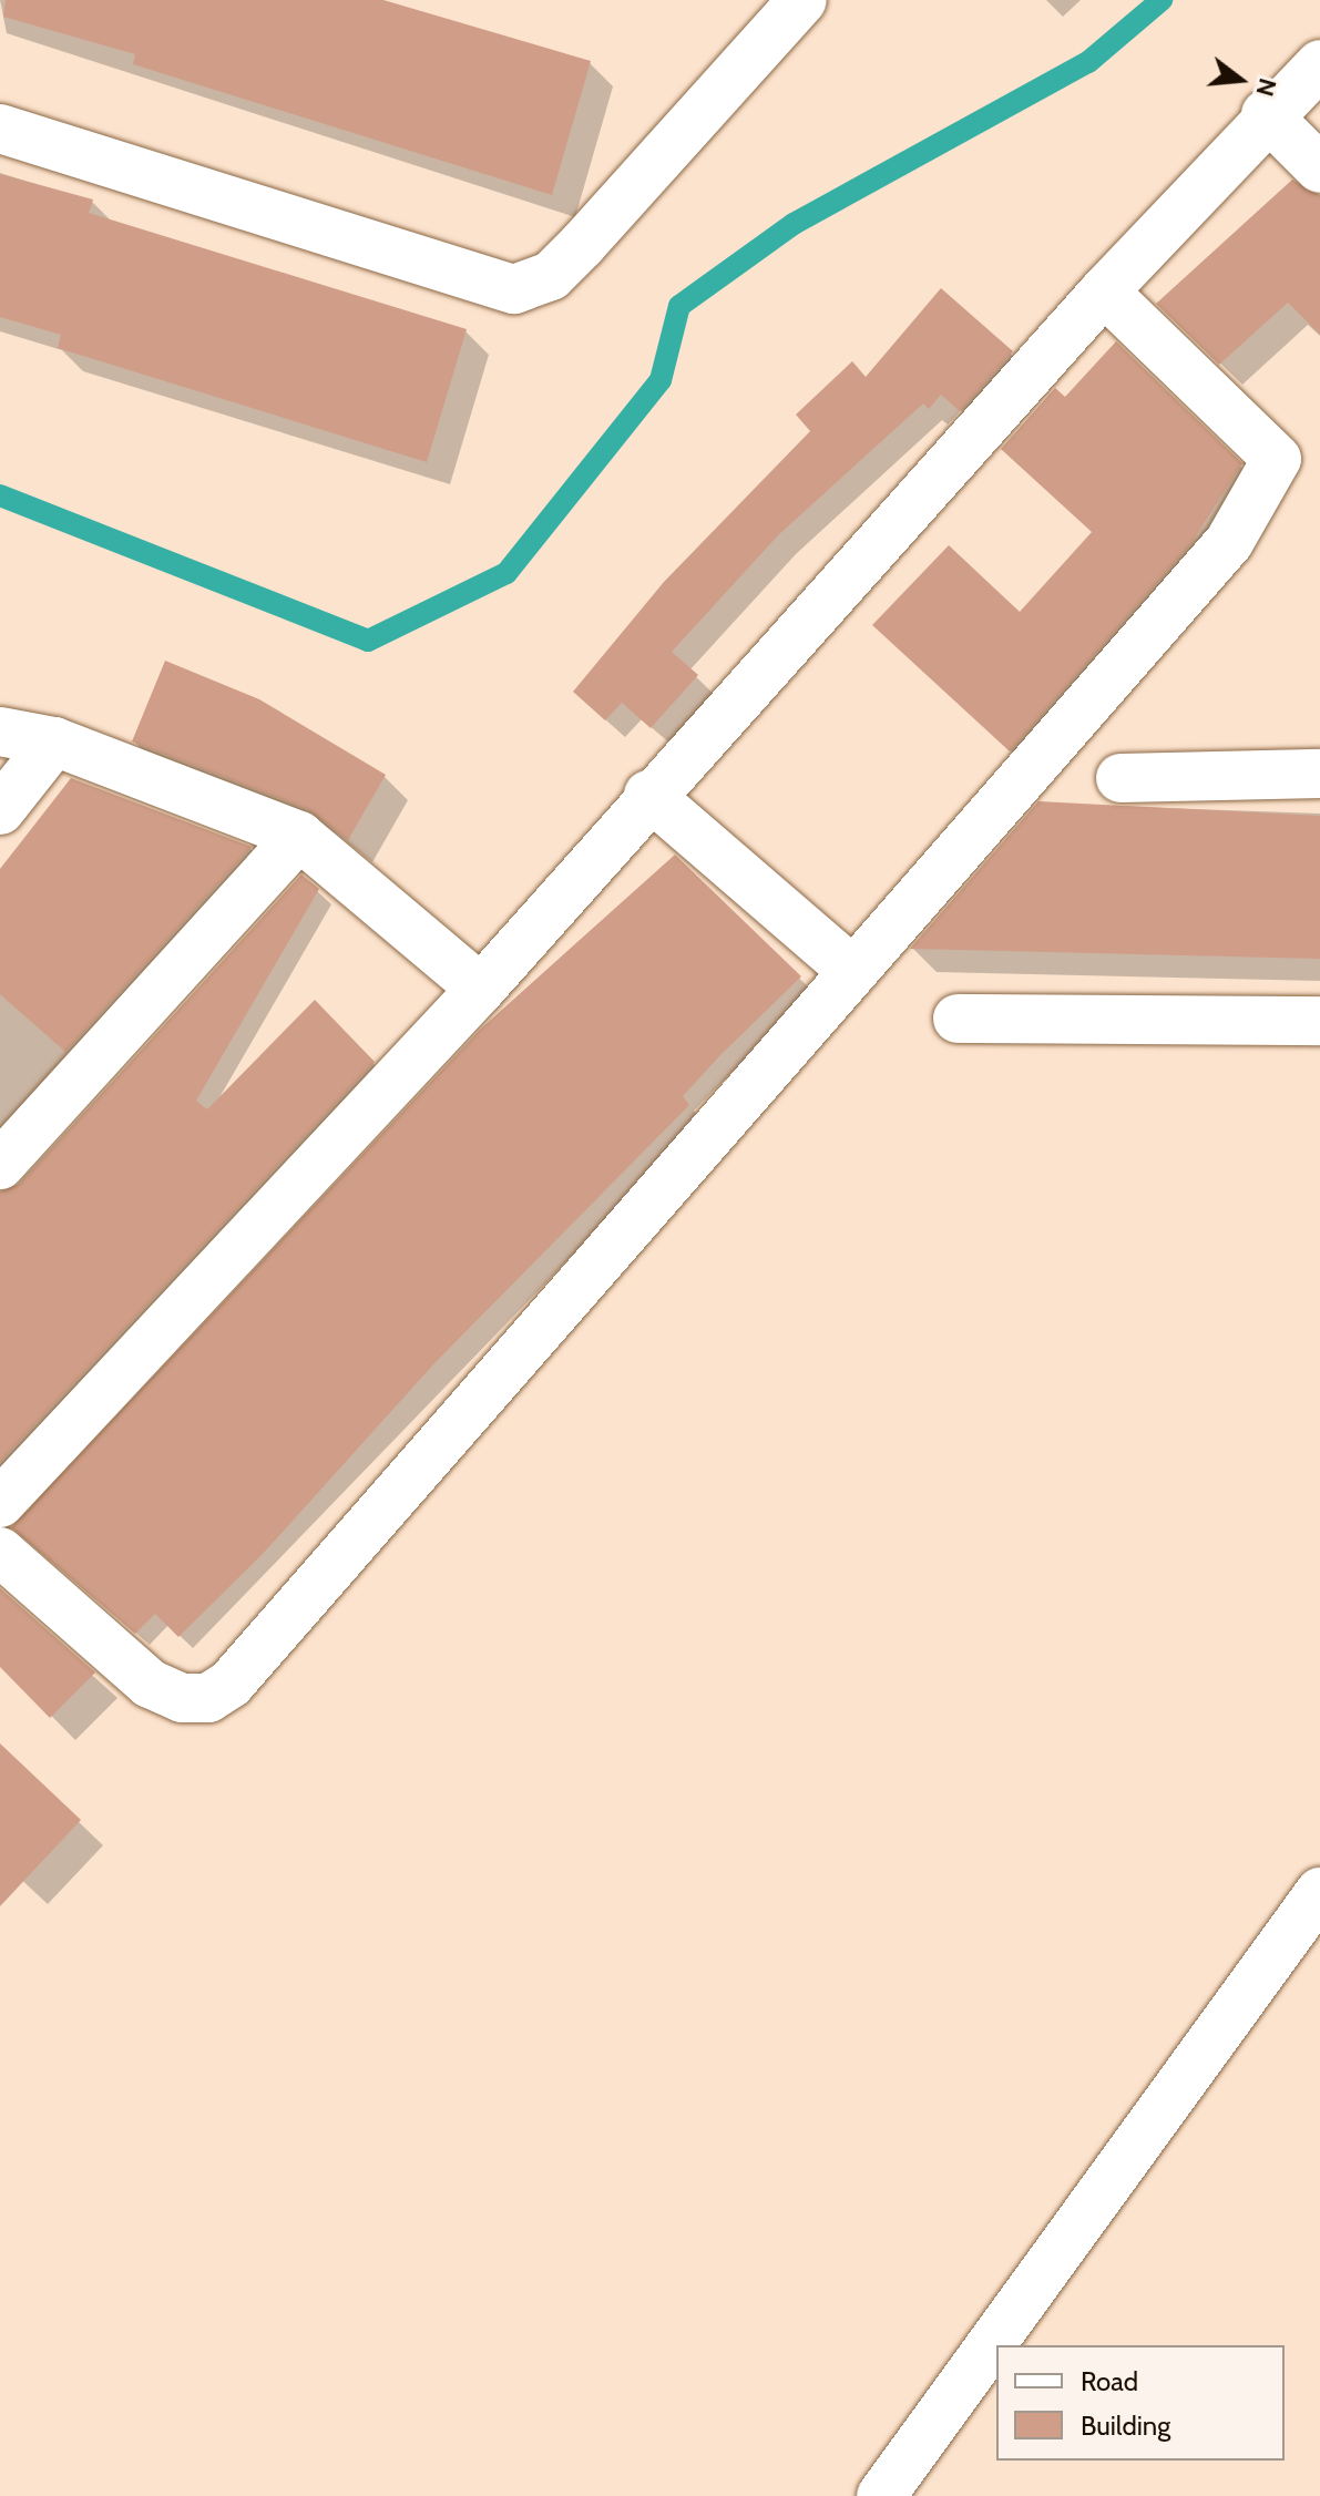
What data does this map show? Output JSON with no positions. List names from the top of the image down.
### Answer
{
  "legend": ["Road", "Building"],
  "north": "right"
}
